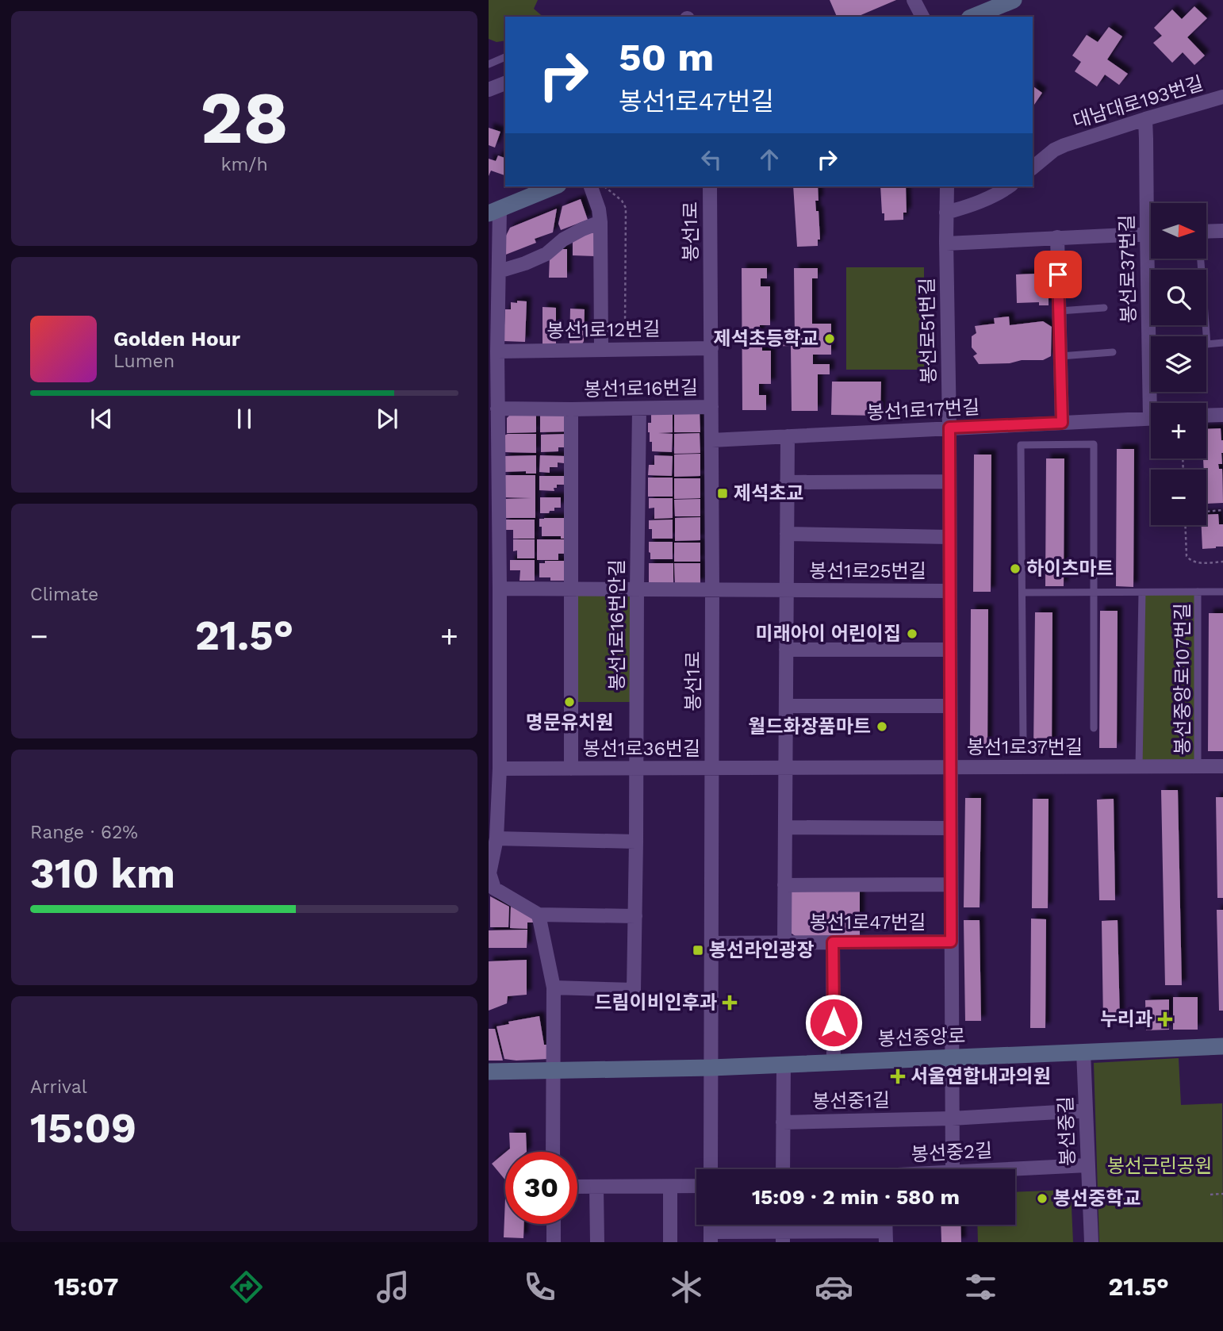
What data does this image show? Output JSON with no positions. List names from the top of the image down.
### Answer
{
  "streets": {
    "street": [
      "대남대로193번길",
      "봉선1로",
      "봉선로37번길",
      "봉선1로12번길",
      "봉선로51번길",
      "봉선1로16번길",
      "봉선1로17번길",
      "봉선1로25번길",
      "봉선1로16번안길",
      "봉선1로37번길",
      "봉선1로36번길",
      "봉선1로47번길",
      "봉선중앙로",
      "봉선중1길",
      "봉선중길",
      "봉선중2길"
    ],
    "lane": ["봉선중앙로107번길"]
  },
  "crossings": [
    ["대남대로193번길", "봉선로37번길"],
    ["봉선1로", "봉선1로12번길"],
    ["봉선1로", "봉선1로16번길"],
    ["봉선1로", "봉선1로17번길"],
    ["봉선1로", "봉선1로25번길"],
    ["봉선1로", "봉선1로37번길"],
    ["봉선1로", "봉선1로36번길"],
    ["봉선1로", "봉선1로47번길"],
    ["봉선1로", "봉선중앙로"],
    ["봉선로51번길", "봉선1로17번길"],
    ["봉선로51번길", "봉선1로25번길"],
    ["봉선로51번길", "봉선1로37번길"],
    ["봉선로51번길", "봉선1로47번길"],
    ["봉선로51번길", "봉선중앙로"],
    ["봉선로51번길", "봉선중1길"],
    ["봉선1로16번길", "봉선1로25번길"],
    ["봉선1로16번길", "봉선1로16번안길"],
    ["봉선1로16번길", "봉선1로36번길"],
    ["봉선1로25번길", "봉선1로16번안길"],
    ["봉선1로25번길", "봉선1로36번길"],
    ["봉선1로16번안길", "봉선1로36번길"],
    ["봉선중앙로107번길", "봉선1로37번길"],
    ["봉선1로37번길", "봉선1로36번길"],
    ["봉선중앙로", "봉선중길"],
    ["봉선중1길", "봉선중길"],
    ["봉선중길", "봉선중2길"]
  ],
  "parks": ["봉선근린공원"],
  "places": {
    "other": [
      "제석초등학교",
      "하이츠마트",
      "미래아이 어린이집",
      "명문유치원",
      "월드화장품마트",
      "봉선중학교"
    ],
    "transit": ["제석초교", "봉선라인광장"],
    "health": ["드림이비인후과", "누리과", "서울연합내과의원"]
  },
  "north": "right",
  "page": {
    "tile": [
      ["28", "km/h"],
      "Climate",
      ["Range · 62%", "310 km"],
      ["Arrival", "15:09"]
    ],
    "turn": ["50 m", "봉선1로47번길"],
    "map_buttons": ["+", "−"],
    "song": ["Golden Hour", "Lumen"],
    "heat": ["−", "21.5°", "+"],
    "limit": "30",
    "trip": "15:09 · 2 min · 580 m",
    "tabs": ["15:07", "21.5°"]
  }
}
